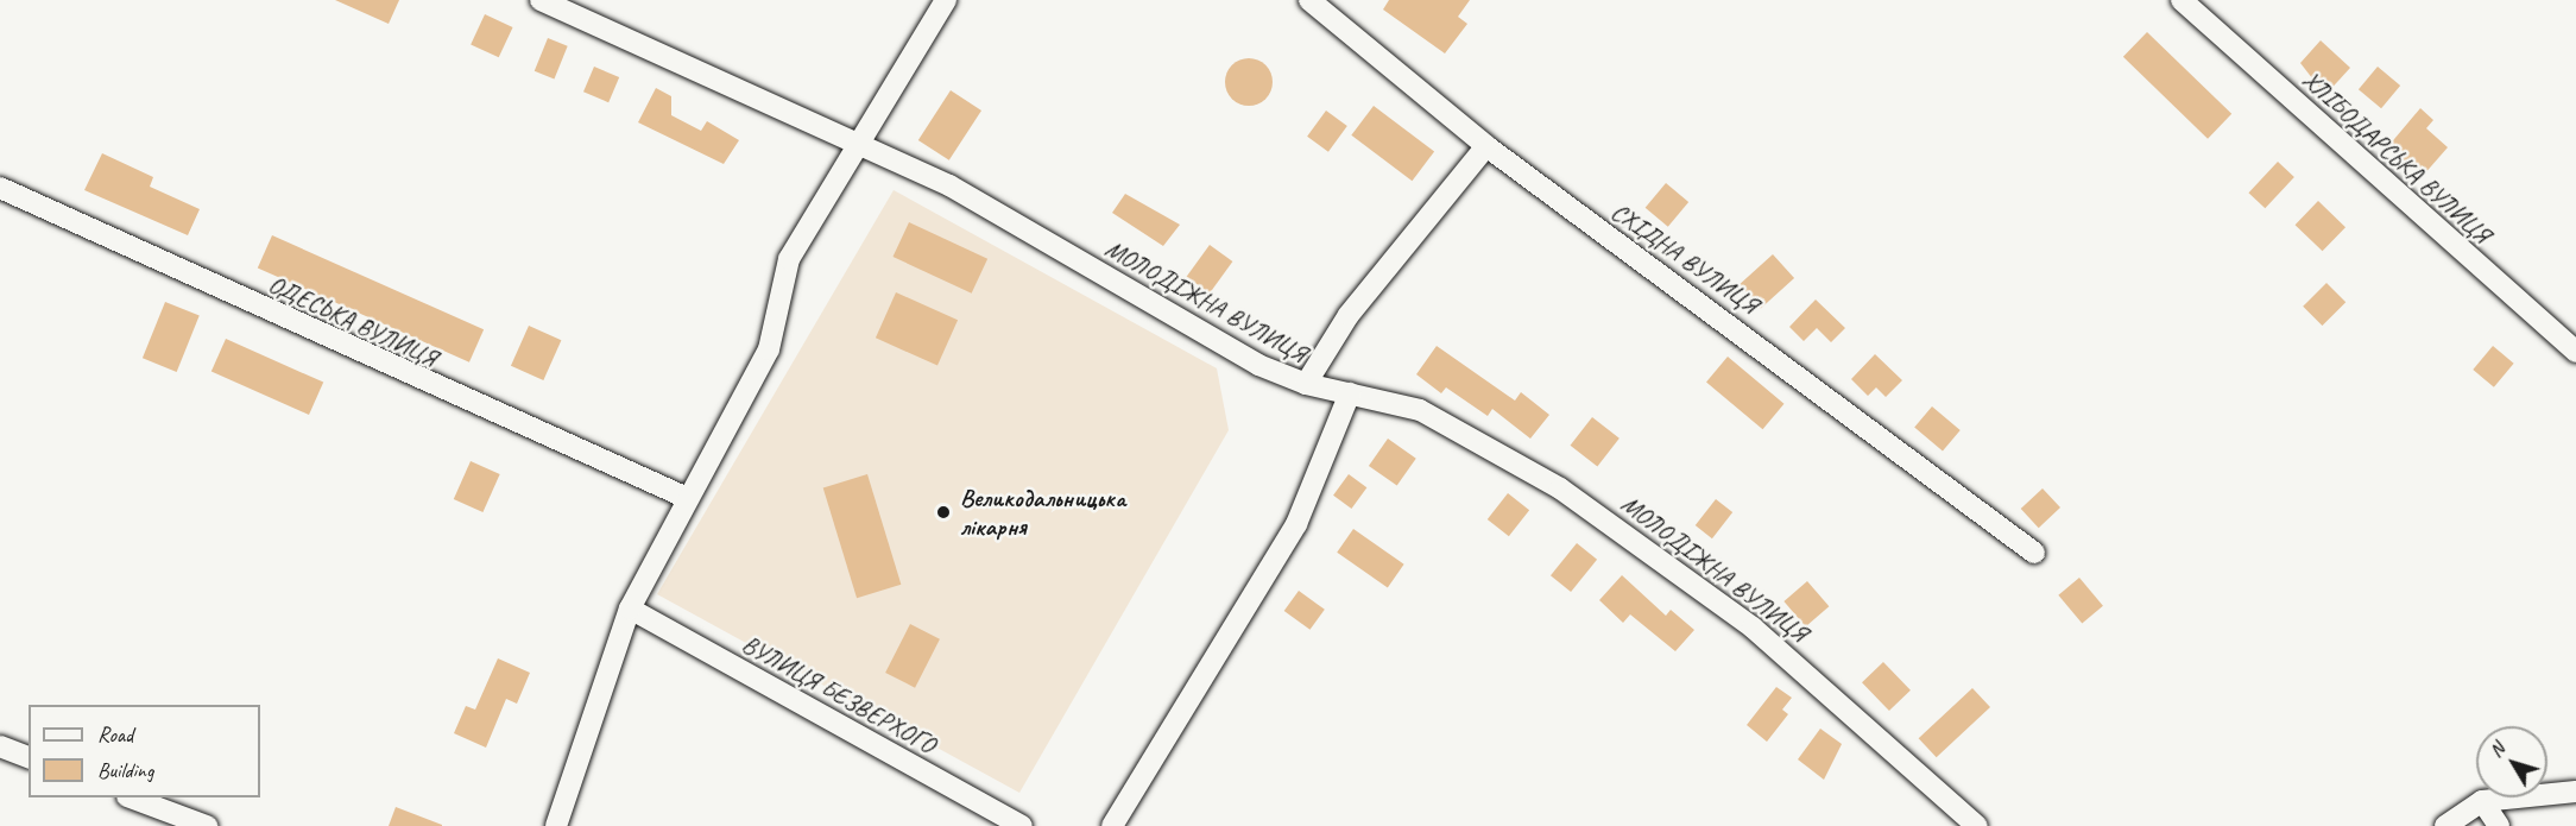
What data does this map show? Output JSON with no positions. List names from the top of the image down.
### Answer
{
  "streets": {
    "street": [
      "ХЛІБОДАРСЬКА ВУЛИЦЯ",
      "СХІДНА ВУЛИЦЯ",
      "МОЛОДІЖНА ВУЛИЦЯ",
      "ОДЕСЬКА ВУЛИЦЯ",
      "ВУЛИЦЯ БЕЗВЕРХОГО"
    ]
  },
  "places": ["Великодальницька лікарня"],
  "legend": ["Road", "Building"],
  "north": "top left"
}
